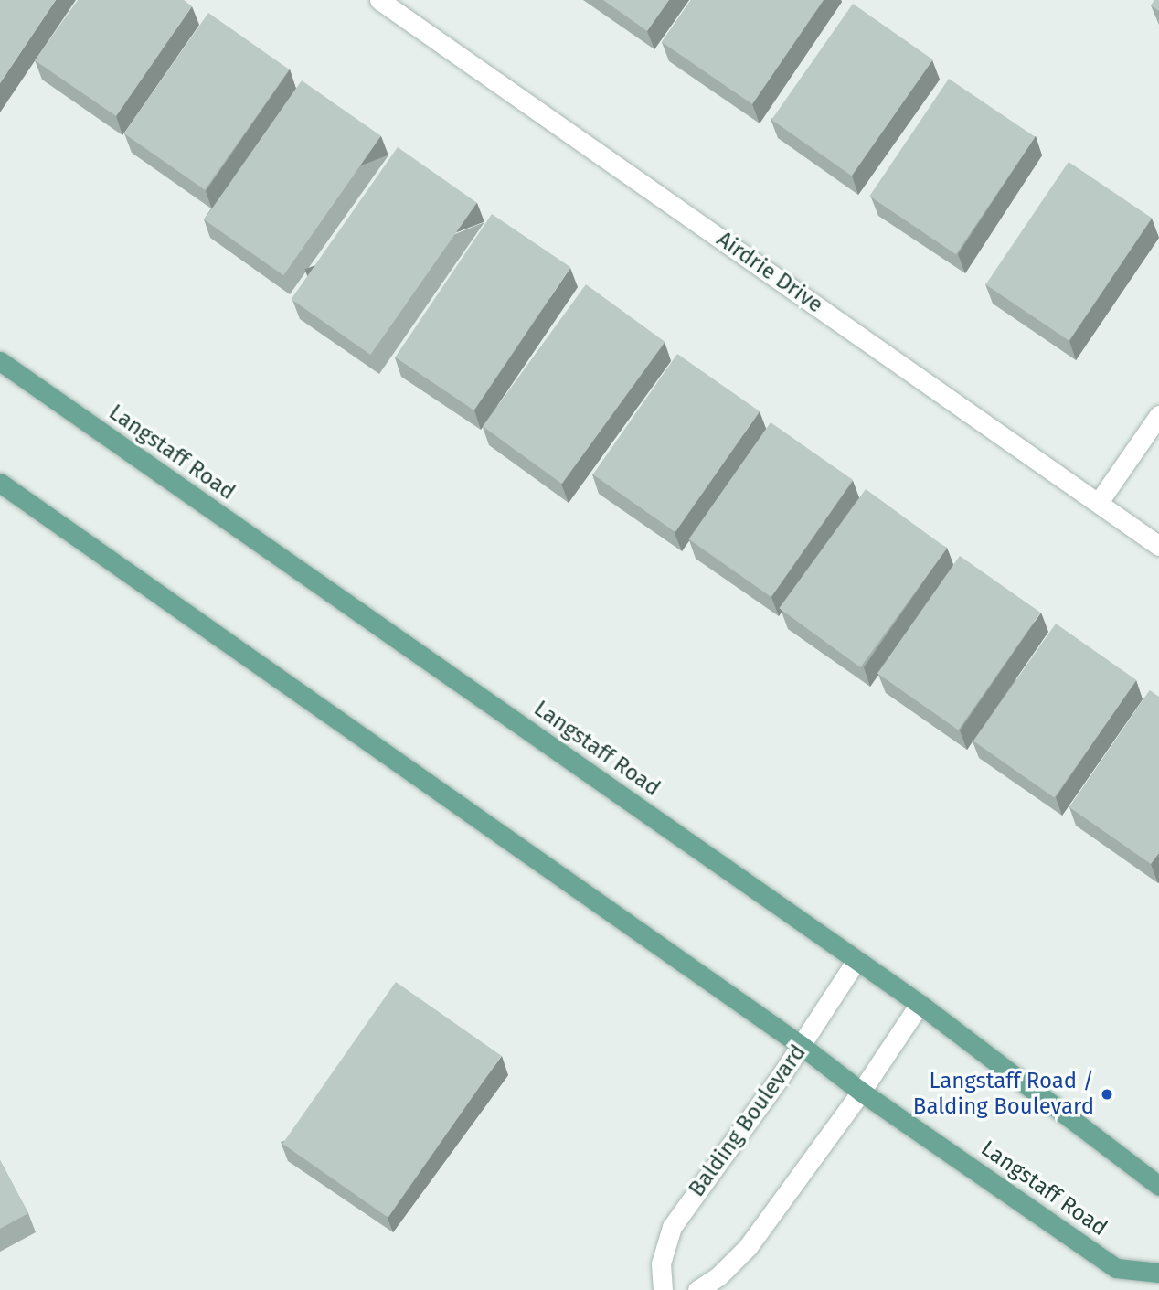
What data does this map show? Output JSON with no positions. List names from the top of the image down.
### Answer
{
  "streets": {
    "main road": ["Langstaff Road"],
    "street": ["Airdrie Drive", "Balding Boulevard"]
  },
  "crossings": [
    ["Langstaff Road", "Balding Boulevard"]
  ],
  "places": ["Langstaff Road / Balding Boulevard"]
}
